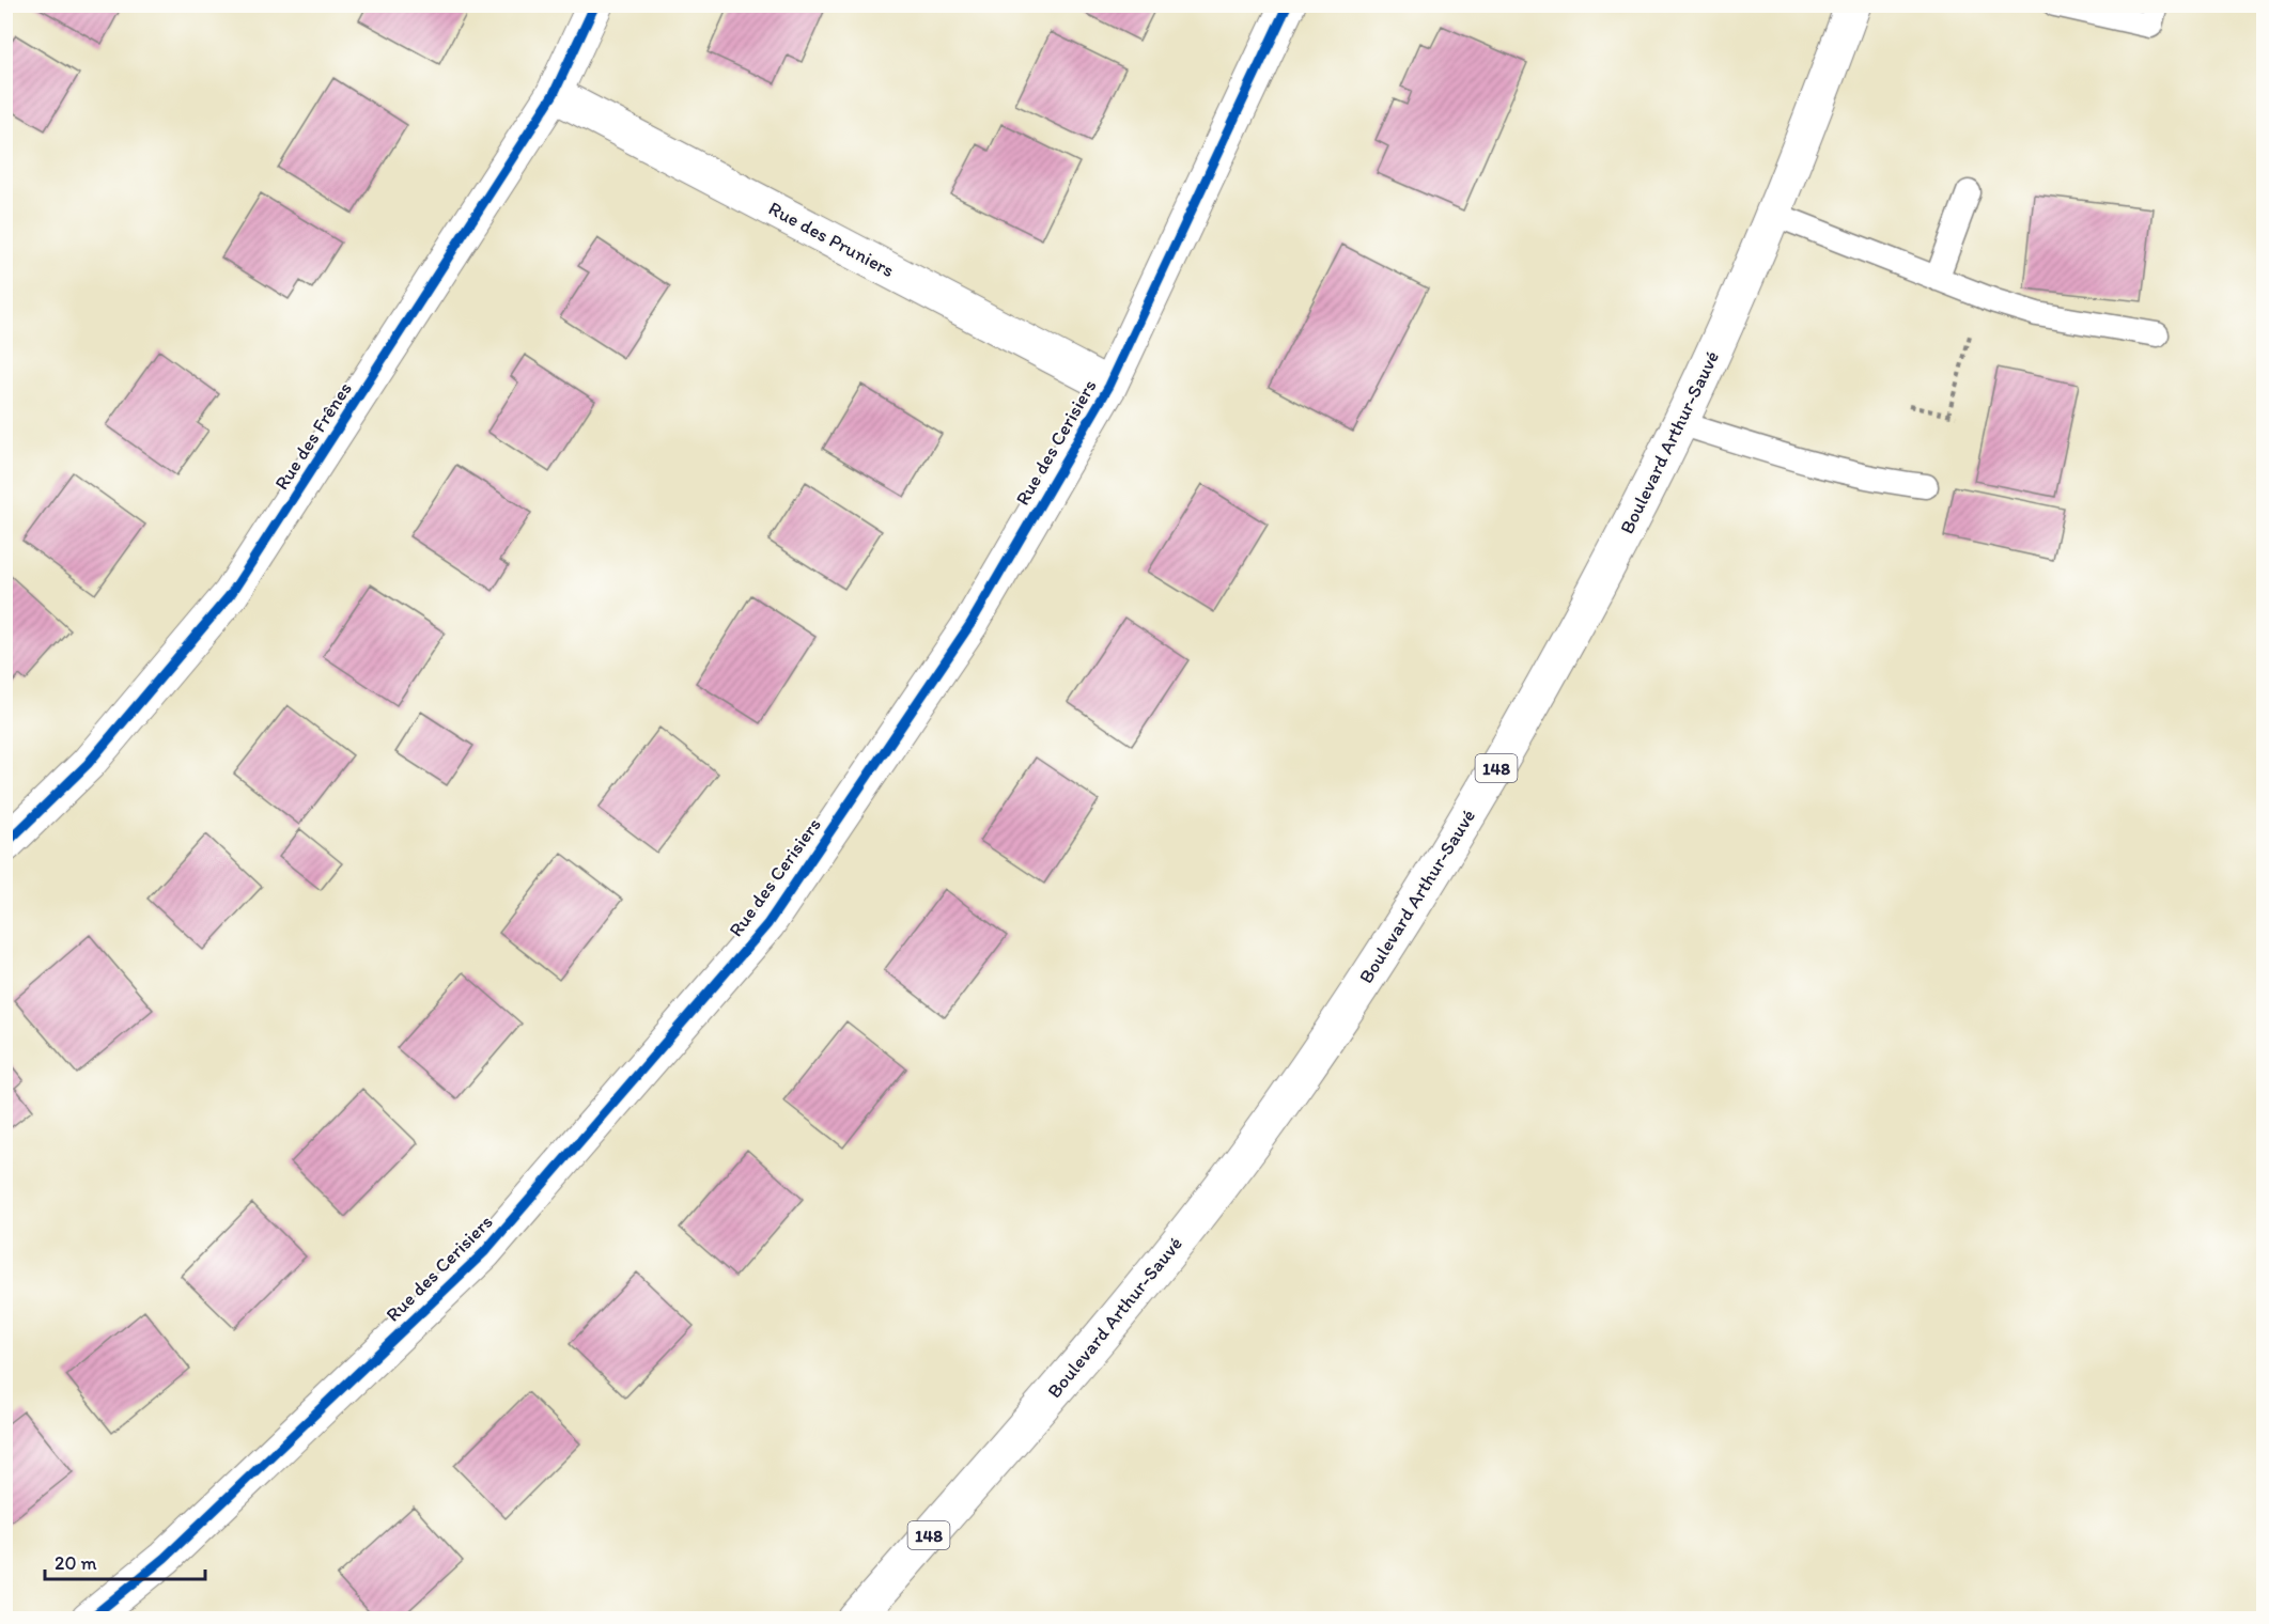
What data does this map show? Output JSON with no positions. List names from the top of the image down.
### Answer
{
  "streets": {
    "street": [
      "Rue des Pruniers",
      "Rue des Frênes",
      "Rue des Cerisiers",
      "Boulevard Arthur-Sauvé",
      "148"
    ]
  },
  "crossings": [
    ["Rue des Pruniers", "Rue des Frênes"],
    ["Rue des Pruniers", "Rue des Cerisiers"]
  ],
  "scale_bar": "20 m"
}
